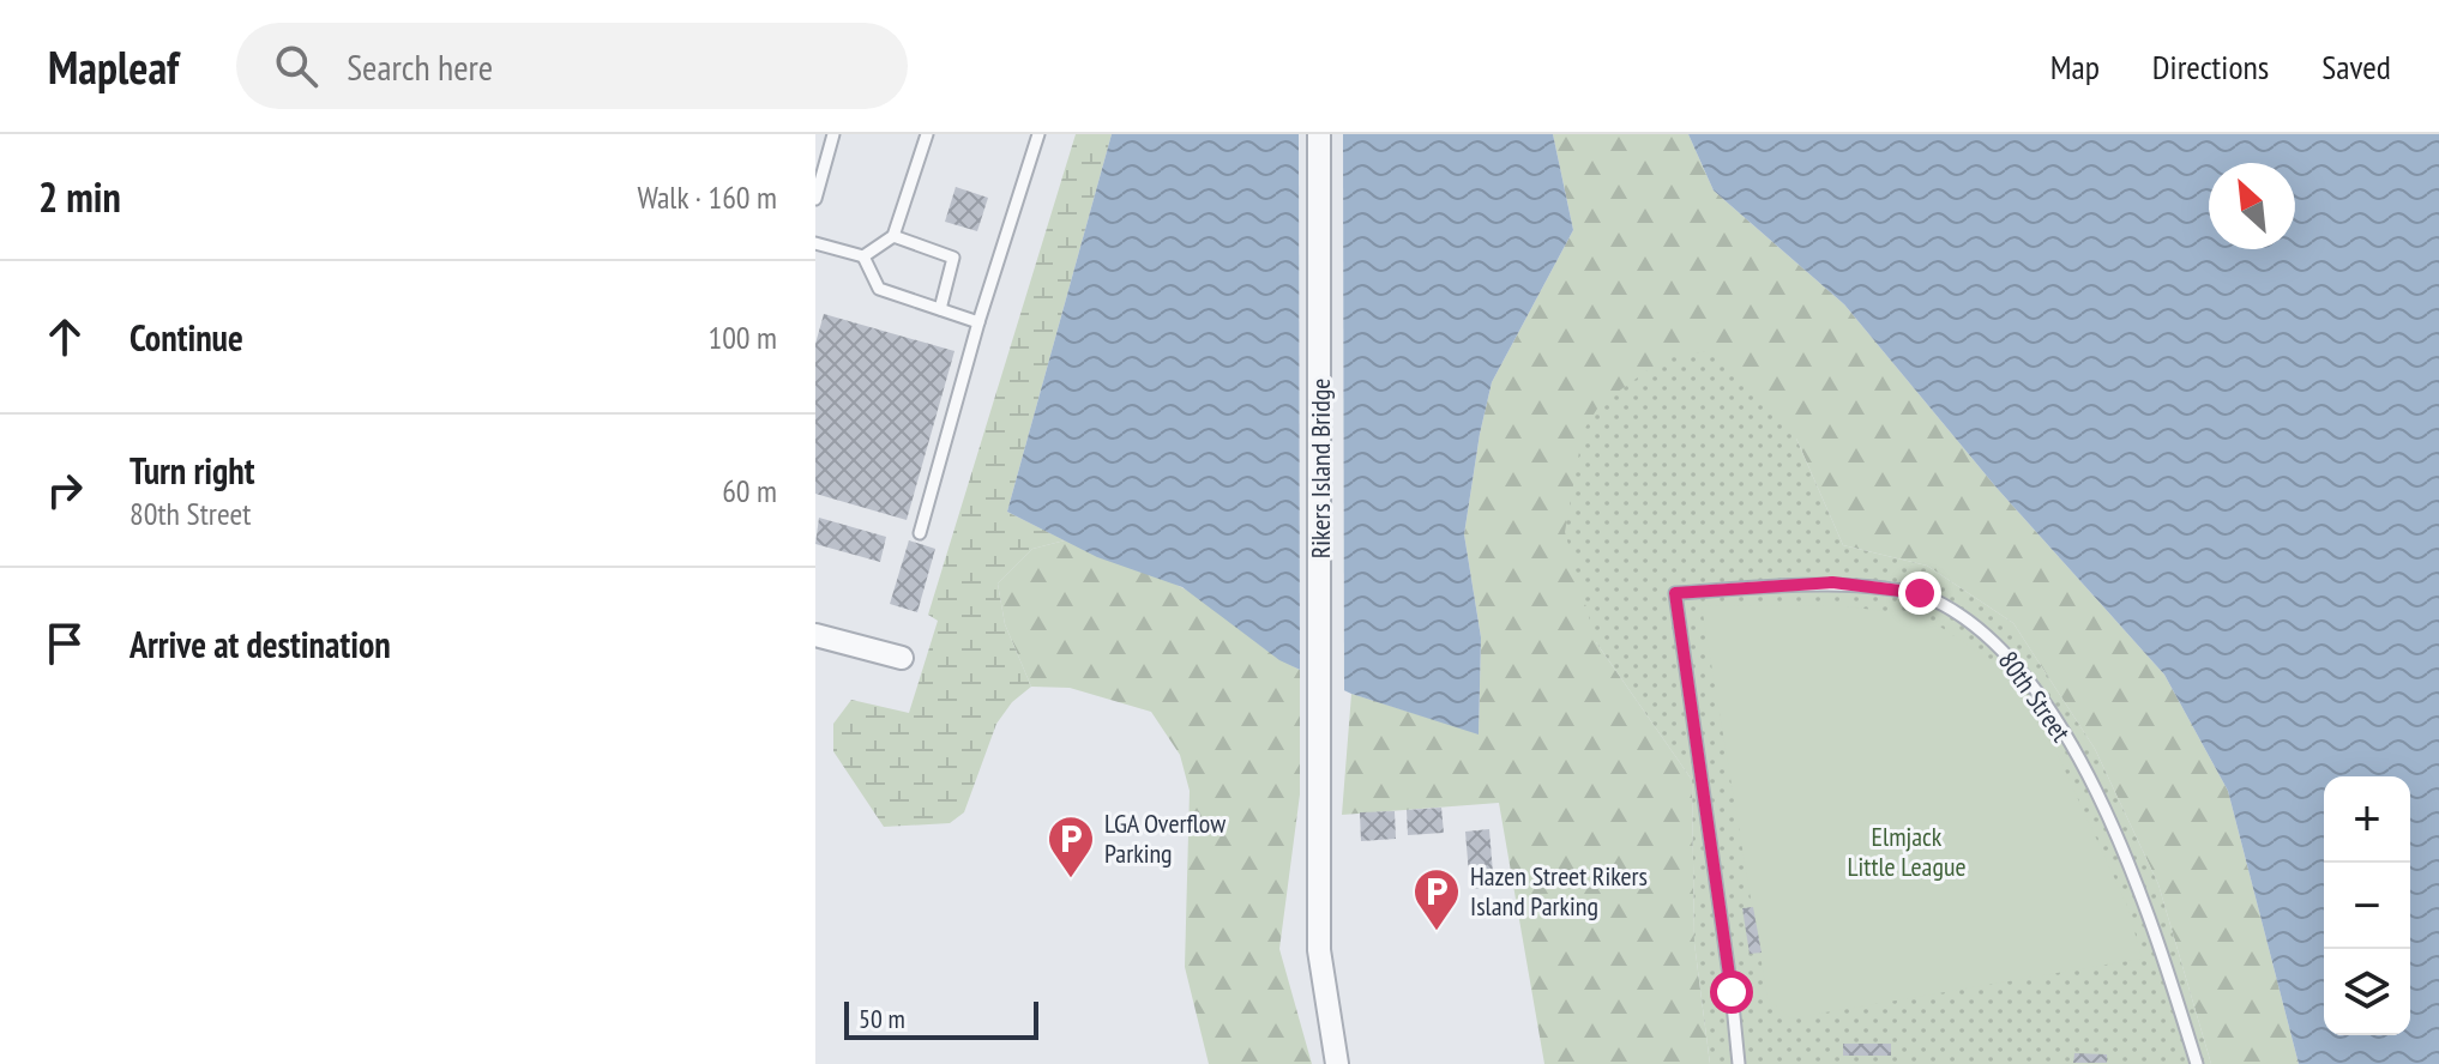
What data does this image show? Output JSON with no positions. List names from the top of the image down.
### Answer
{
  "streets": {
    "street": ["Rikers Island Bridge"],
    "lane": ["80th Street"]
  },
  "parks": ["Elmjack Little League"],
  "places": {
    "parking": ["LGA Overflow Parking", "Hazen Street Rikers Island Parking"]
  },
  "scale_bar": "50 m",
  "north": "top left",
  "page": {
    "header": "Mapleaf",
    "search": "Search here",
    "nav": ["Map", "Directions", "Saved"],
    "heading": ["2 min", "Walk · 160 m"],
    "list": [
      ["Continue", "100 m"],
      ["Turn right", "80th Street", "60 m"],
      "Arrive at destination"
    ],
    "map_buttons": ["+", "−"],
    "scale": "50 m"
  }
}
